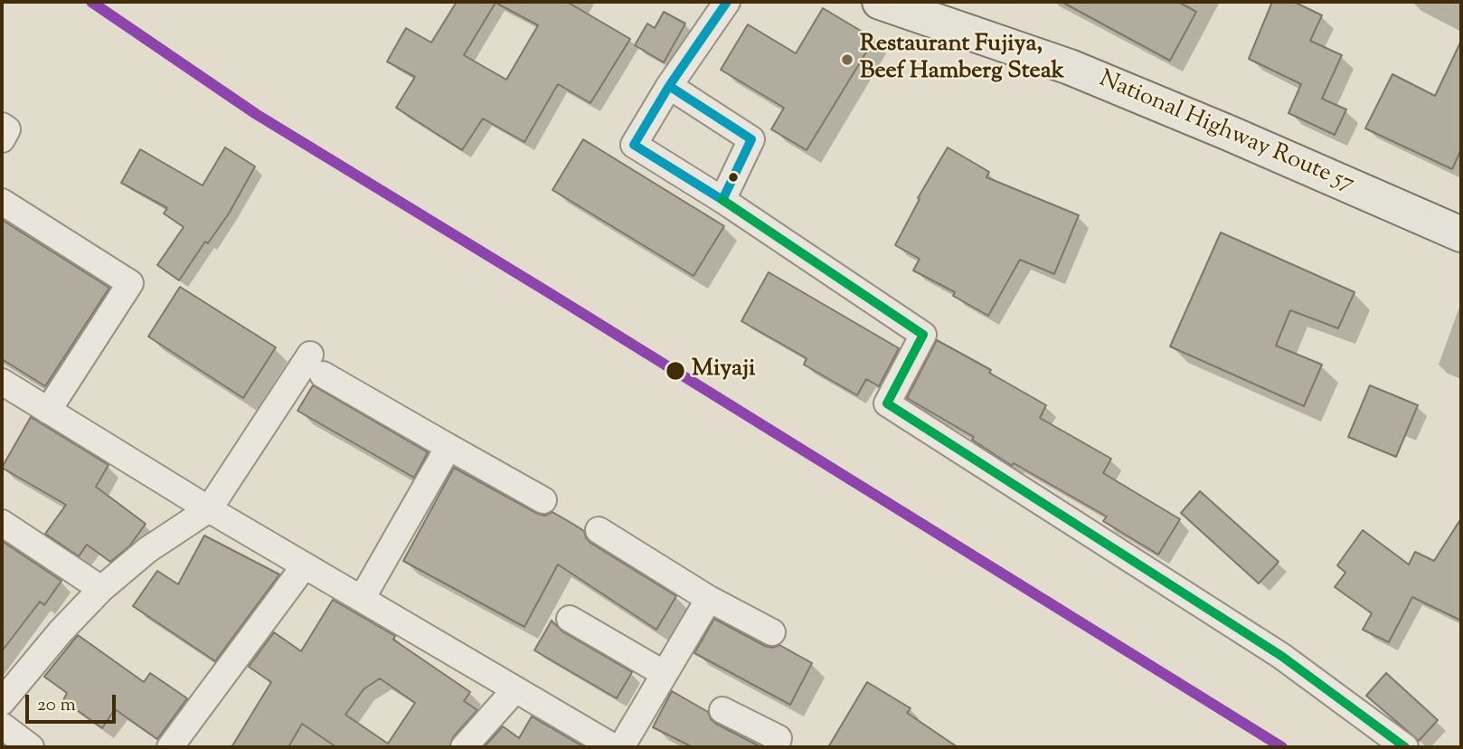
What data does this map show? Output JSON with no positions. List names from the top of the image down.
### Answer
{
  "streets": {
    "highway": ["National Highway Route 57"]
  },
  "places": ["Restaurant Fujiya, Beef Hamberg Steak", "Miyaji"],
  "scale_bar": "20 m"
}
